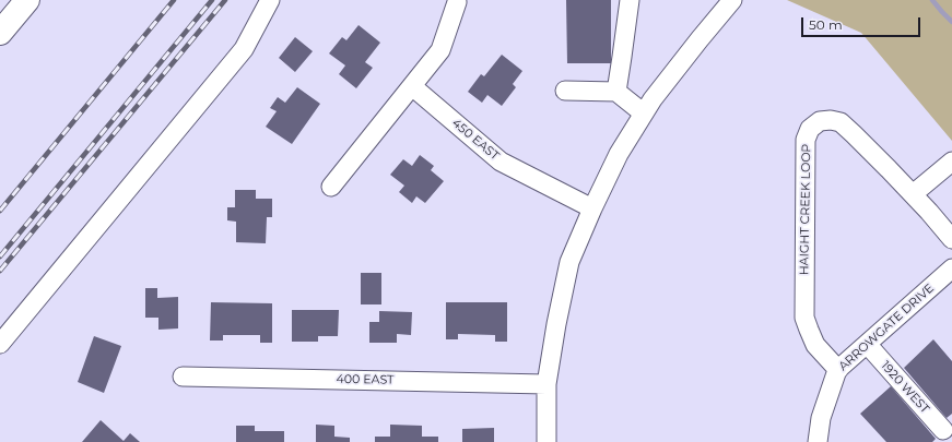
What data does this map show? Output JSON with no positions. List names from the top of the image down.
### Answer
{
  "streets": {
    "street": [
      "450 EAST",
      "HAIGHT CREEK LOOP",
      "ARROWGATE DRIVE",
      "400 EAST",
      "1920 WEST"
    ]
  },
  "crossings": [
    ["HAIGHT CREEK LOOP", "ARROWGATE DRIVE"],
    ["ARROWGATE DRIVE", "1920 WEST"]
  ],
  "scale_bar": "50 m"
}
